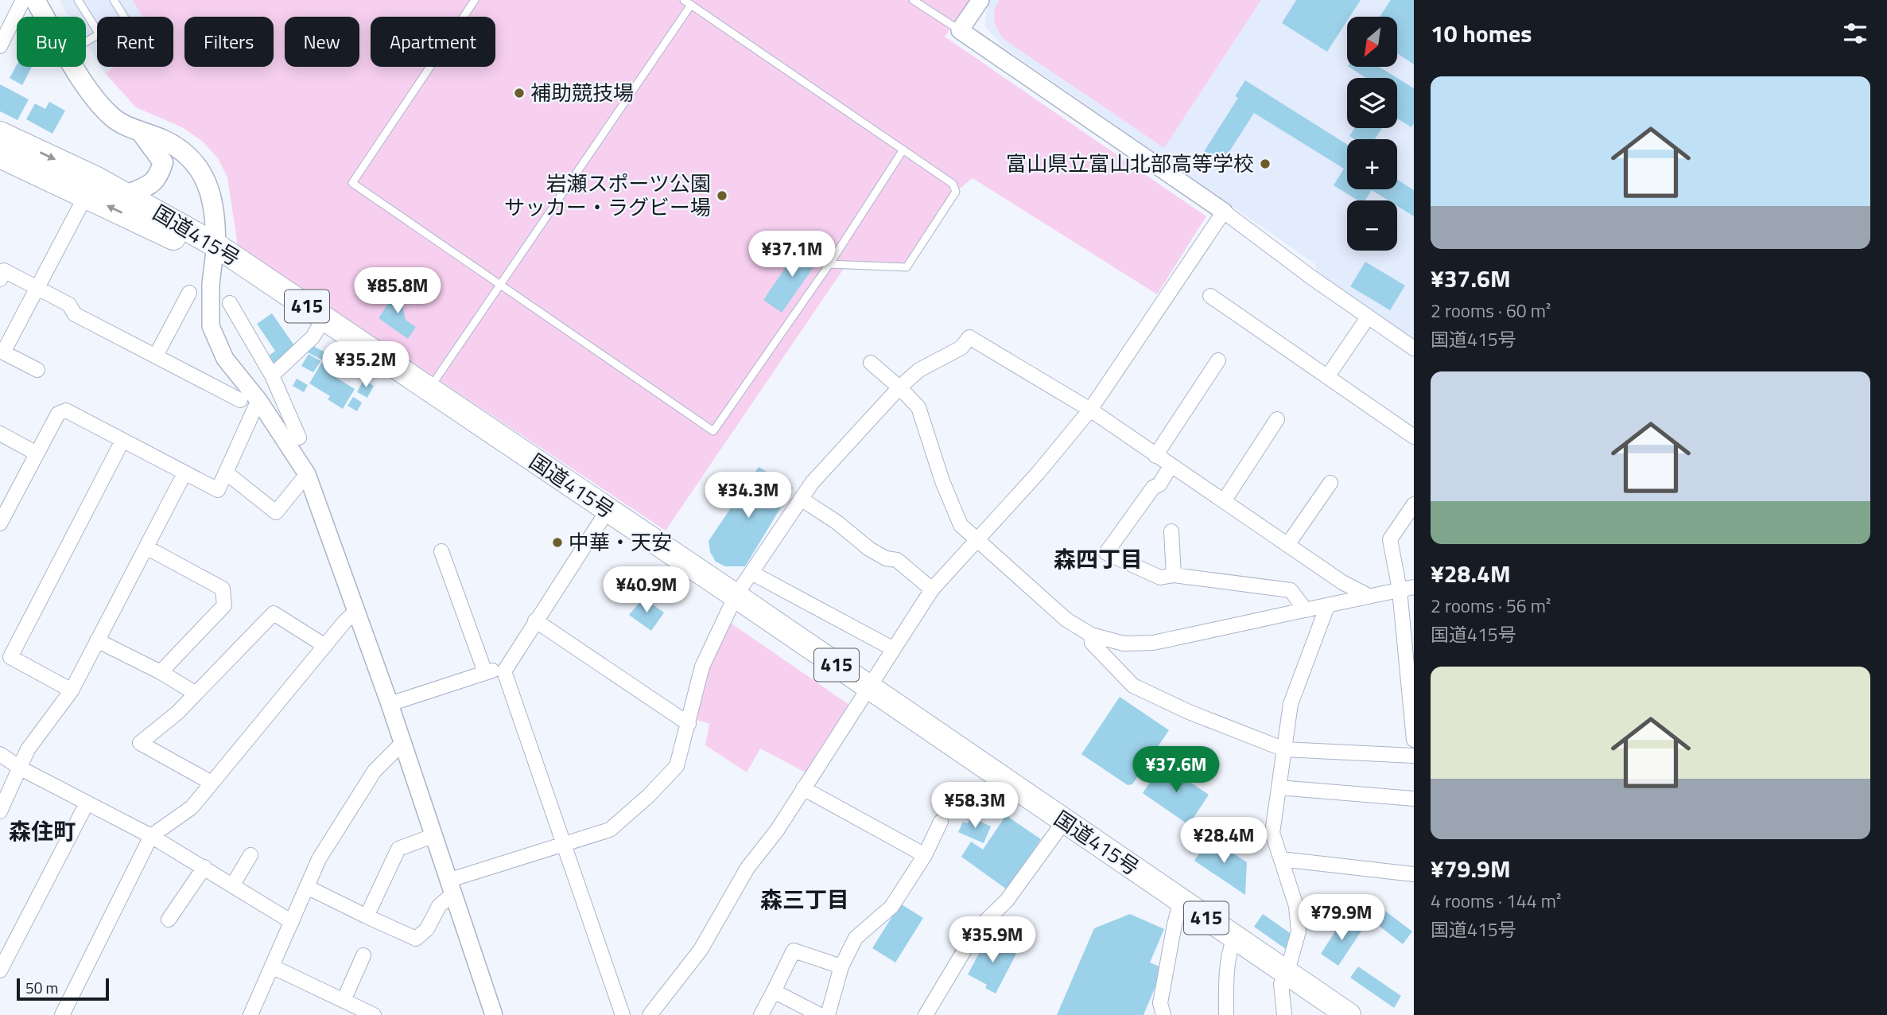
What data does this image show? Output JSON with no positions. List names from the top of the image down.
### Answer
{
  "streets": {
    "highway": ["国道415号", "415"]
  },
  "districts": ["森四丁目", "森住町", "森三丁目"],
  "places": [
    "補助競技場",
    "富山県立富山北部高等学校",
    "岩瀬スポーツ公園 サッカー・ラグビー場",
    "中華・天安"
  ],
  "scale_bar": "50 m",
  "north": "bottom left",
  "page": {
    "heading": "10 homes",
    "map_buttons": ["+", "−"],
    "chip": [
      "Buy",
      "Rent",
      "Filters",
      "New",
      "Apartment"
    ],
    "list": [
      {
        "name": "¥37.6M",
        "note": "2 rooms · 60 m² · 国道415号"
      },
      {
        "name": "¥28.4M",
        "note": "2 rooms · 56 m² · 国道415号"
      },
      {
        "name": "¥79.9M",
        "note": "4 rooms · 144 m² · 国道415号"
      }
    ],
    "price": [
      "¥37.1M",
      "¥85.8M",
      "¥35.2M",
      "¥34.3M",
      "¥40.9M",
      "¥37.6M",
      "¥58.3M",
      "¥28.4M",
      "¥79.9M",
      "¥35.9M"
    ],
    "scale": "50 m"
  }
}
